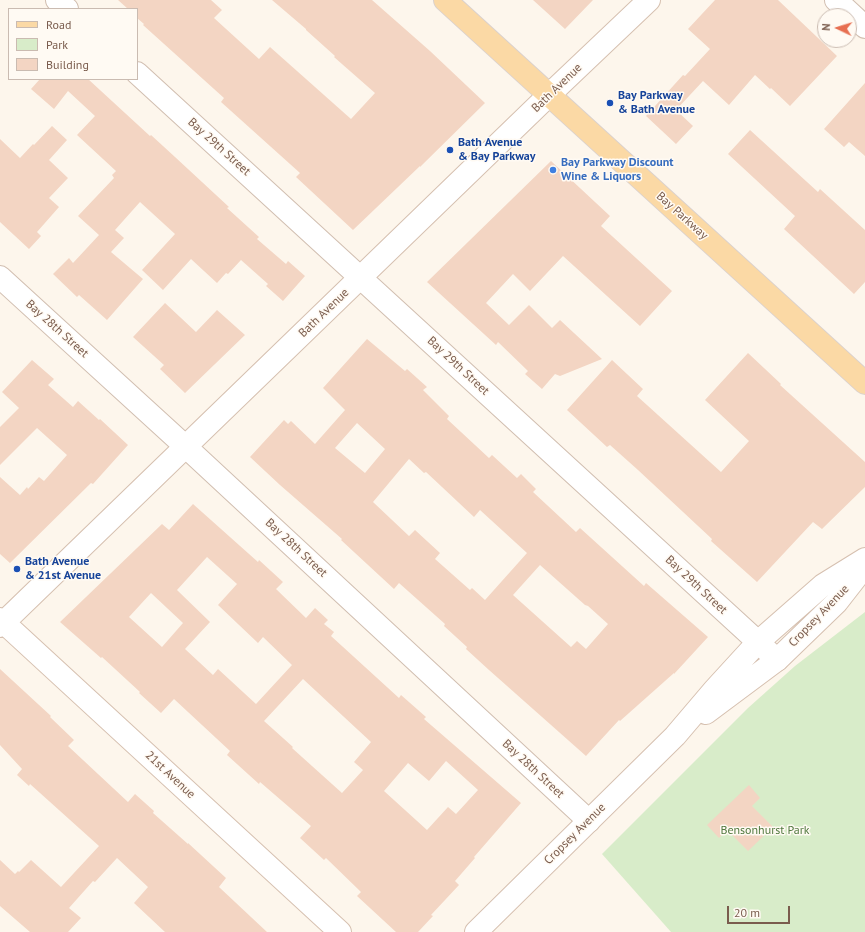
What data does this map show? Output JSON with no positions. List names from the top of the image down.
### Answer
{
  "streets": {
    "main road": ["Bay Parkway"],
    "street": [
      "Bath Avenue",
      "Bay 29th Street",
      "Bay 28th Street",
      "Cropsey Avenue",
      "21st Avenue"
    ]
  },
  "crossings": [
    ["Bath Avenue", "Bay 29th Street"],
    ["Bath Avenue", "Bay Parkway"],
    ["Bath Avenue", "Bay 28th Street"],
    ["Bath Avenue", "21st Avenue"],
    ["Bay 29th Street", "Cropsey Avenue"],
    ["Bay 28th Street", "Cropsey Avenue"]
  ],
  "parks": ["Bensonhurst Park"],
  "places": [
    "Bay Parkway & Bath Avenue",
    "Bath Avenue & Bay Parkway",
    "Bay Parkway Discount Wine & Liquors",
    "Bath Avenue & 21st Avenue"
  ],
  "legend": ["Road", "Park", "Building"],
  "scale_bar": "20 m",
  "north": "left"
}
